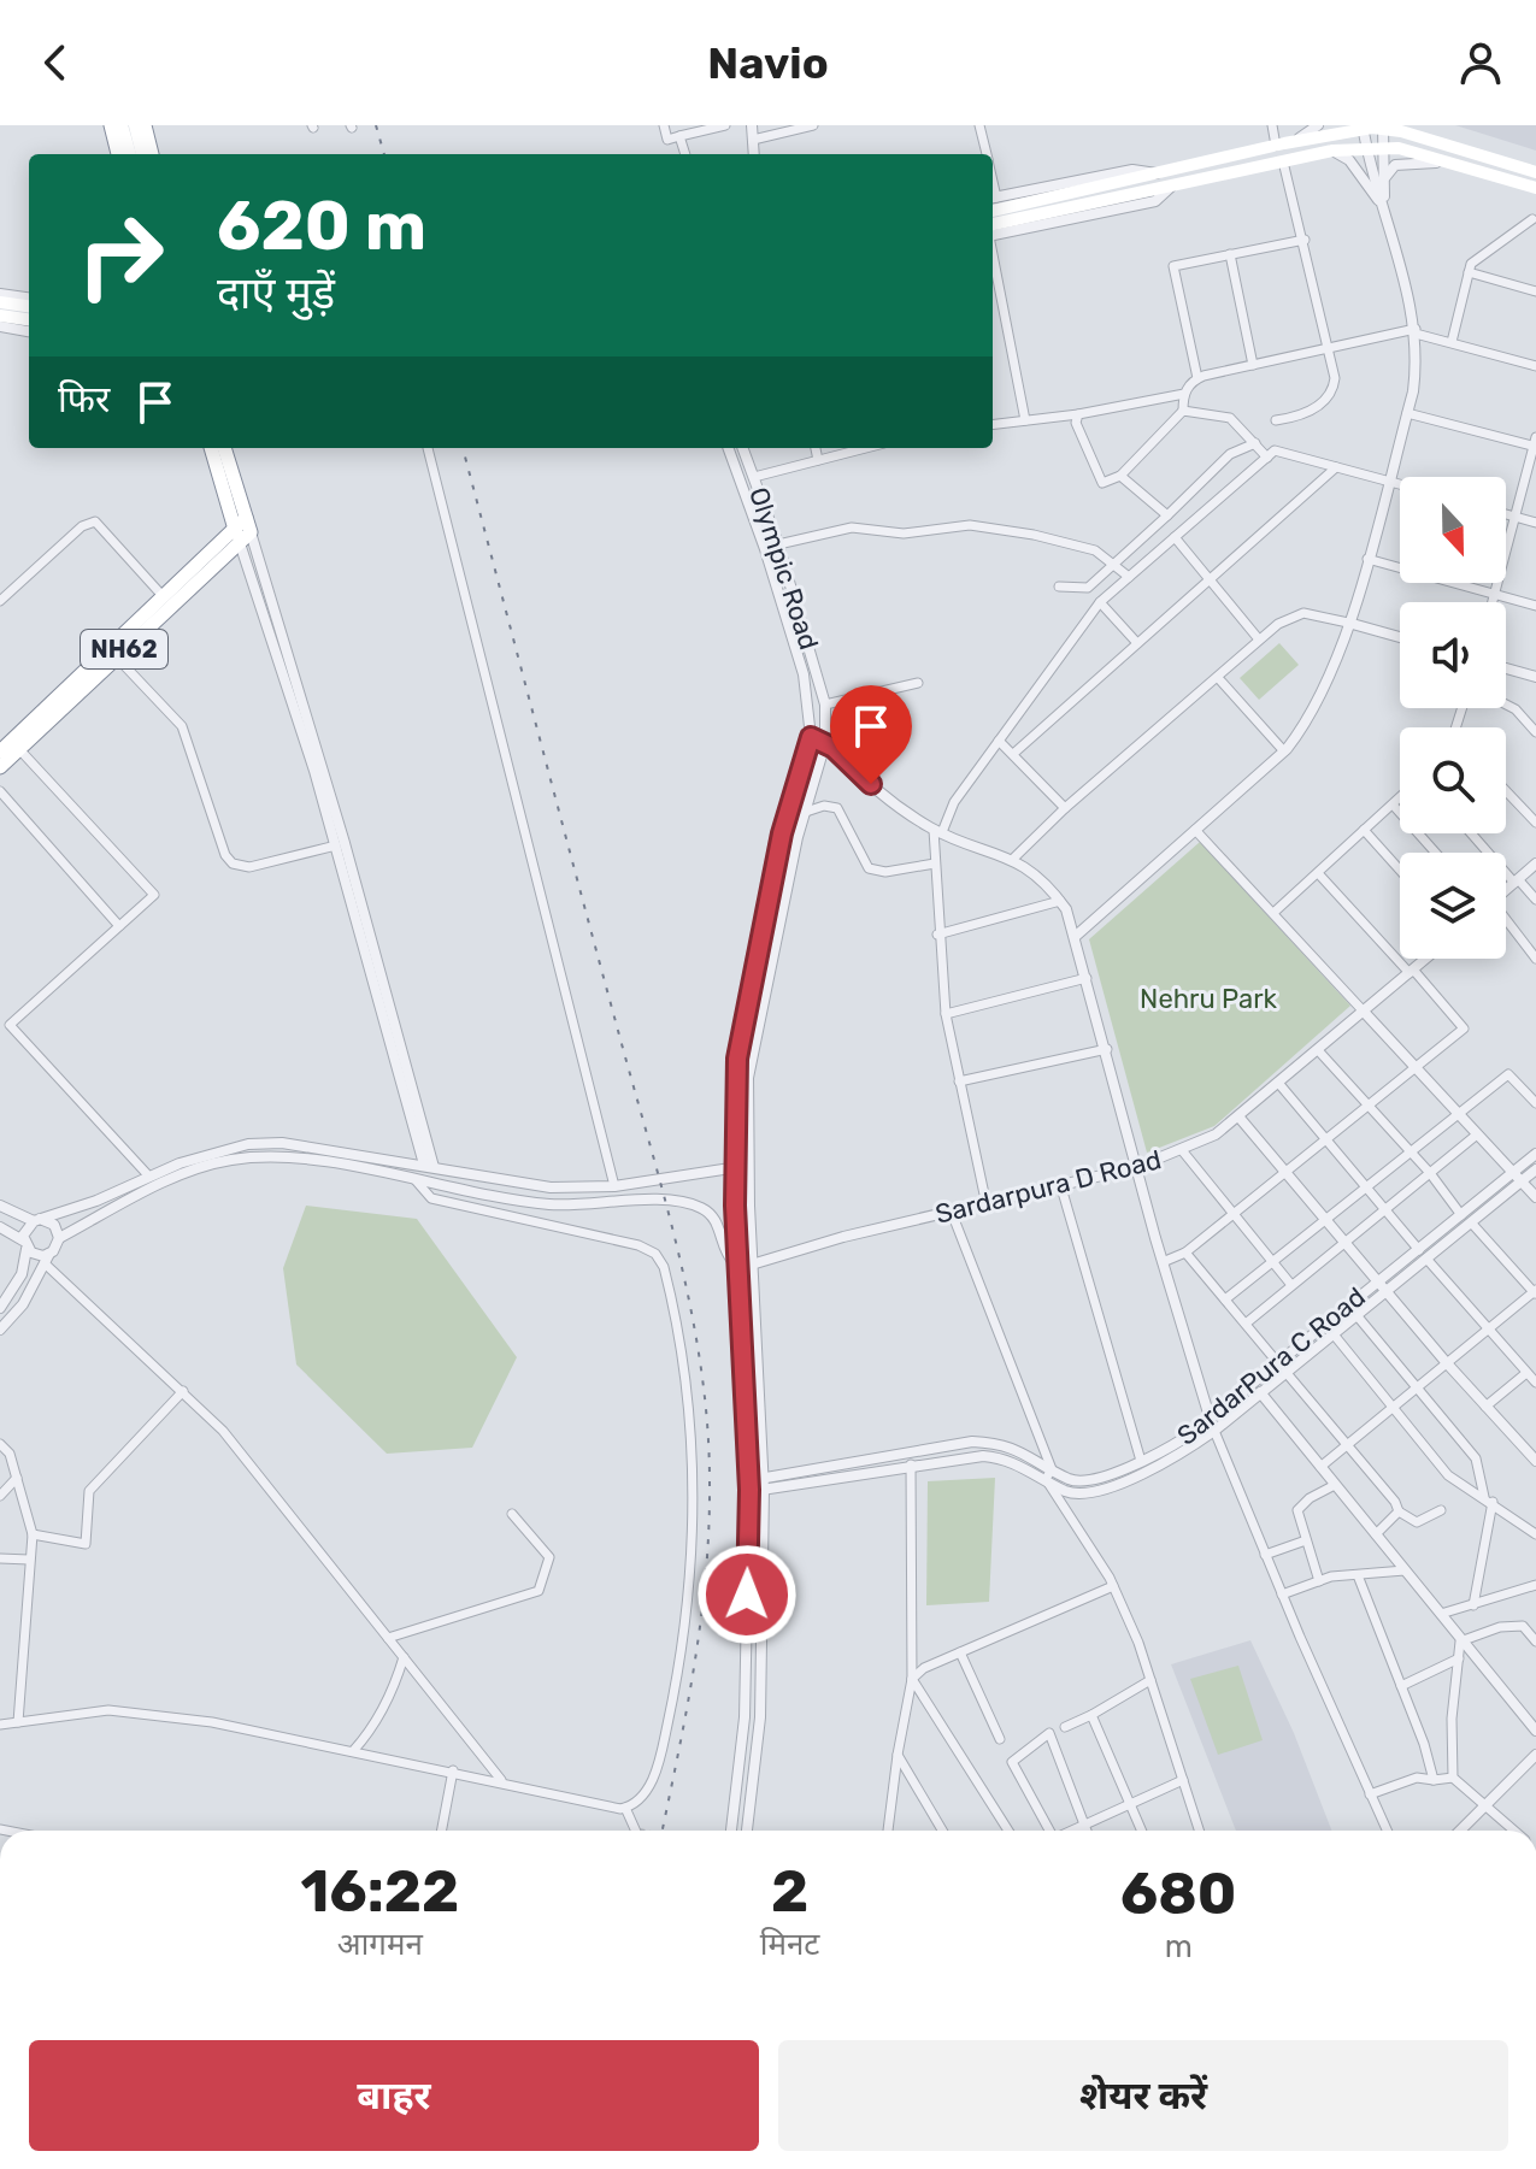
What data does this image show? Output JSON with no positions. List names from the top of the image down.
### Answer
{
  "streets": {
    "highway": ["NH62"],
    "street": ["Olympic Road", "Sardarpura D Road", "SardarPura C Road"]
  },
  "crossings": [
    ["Olympic Road", "Sardarpura D Road"],
    ["Olympic Road", "SardarPura C Road"]
  ],
  "parks": ["Nehru Park"],
  "north": "bottom",
  "page": {
    "header": "Navio",
    "turn": ["620 m", "दाएँ मुड़ें"],
    "then": "फिर",
    "eta": [
      "16:22",
      "आगमन",
      "2",
      "मिनट",
      "680",
      "m"
    ],
    "buttons": ["बाहर", "शेयर करें"]
  }
}
